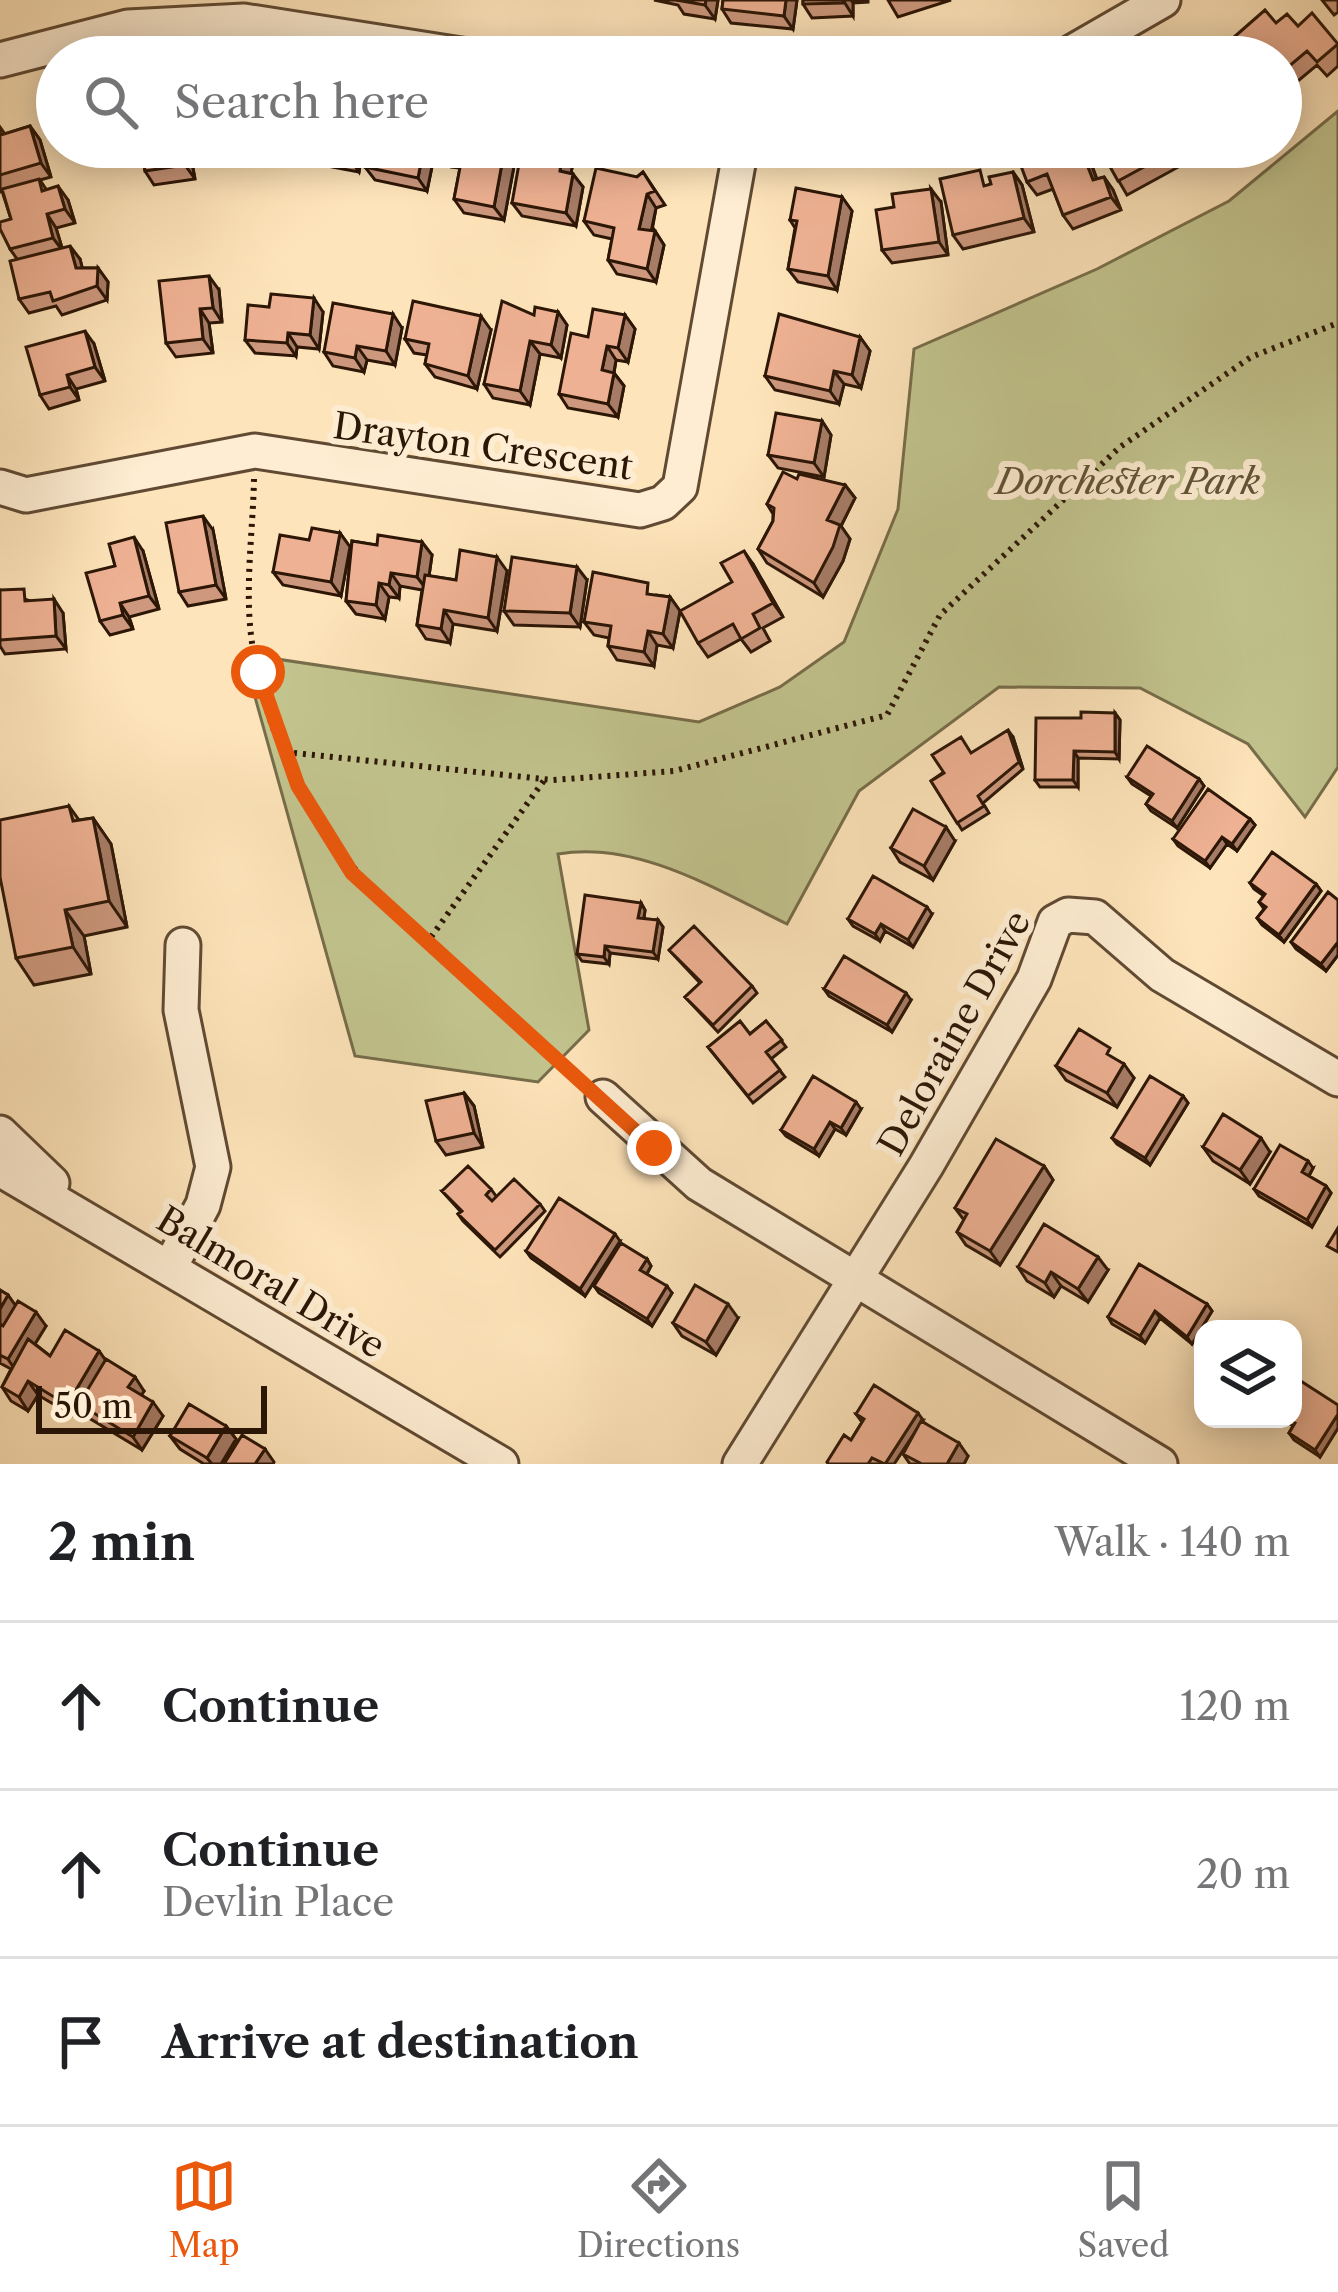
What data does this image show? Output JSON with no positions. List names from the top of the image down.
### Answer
{
  "streets": {
    "street": ["Drayton Crescent", "Deloraine Drive", "Balmoral Drive"]
  },
  "parks": ["Dorchester Park"],
  "scale_bar": "50 m",
  "page": {
    "search": "Search here",
    "scale": "50 m",
    "heading": ["2 min", "Walk · 140 m"],
    "list": [
      ["Continue", "120 m"],
      ["Continue", "Devlin Place", "20 m"],
      "Arrive at destination"
    ],
    "nav": ["Map", "Directions", "Saved"]
  }
}
